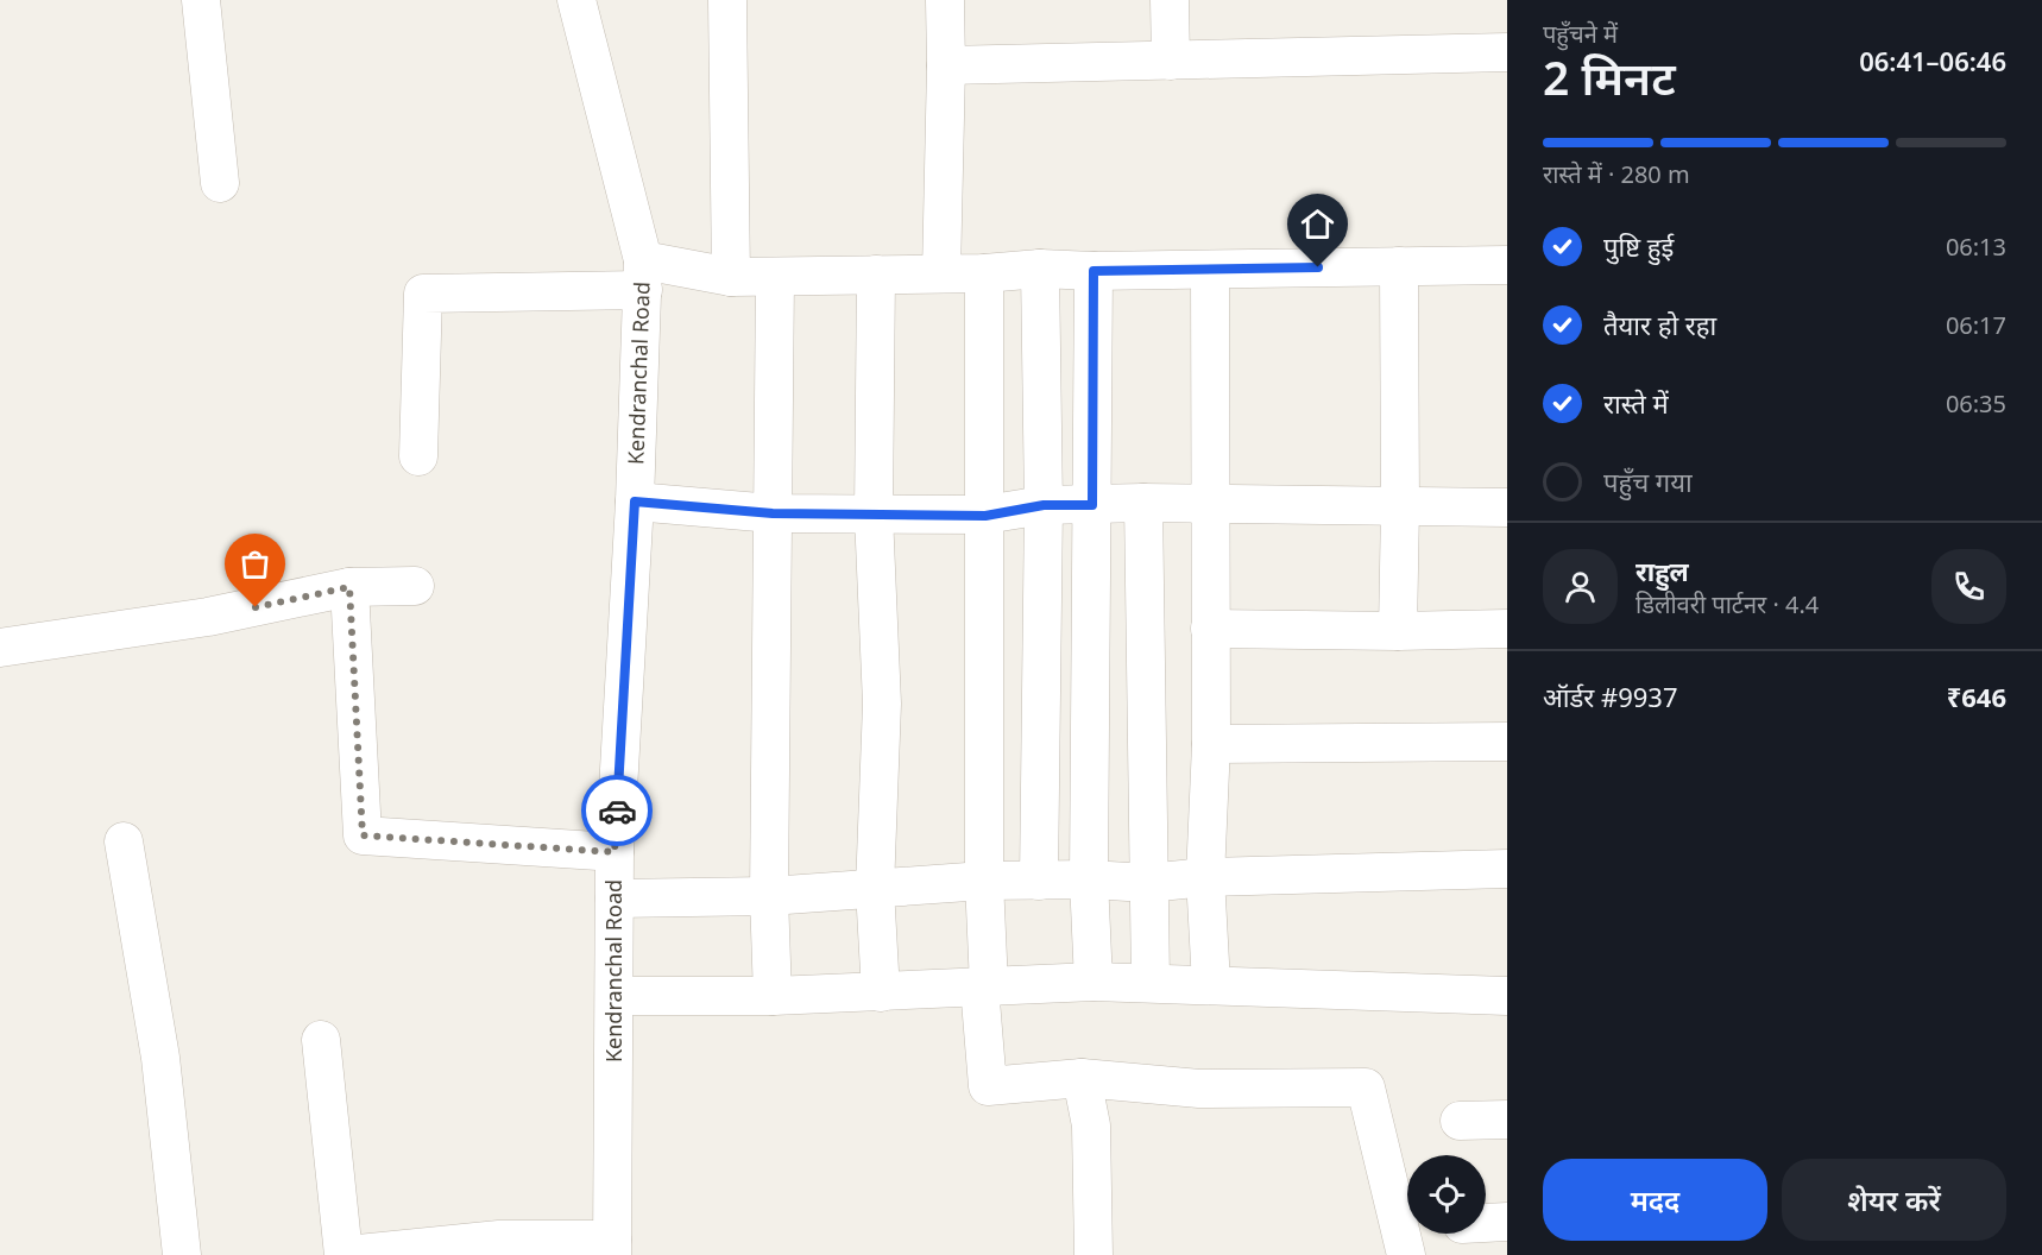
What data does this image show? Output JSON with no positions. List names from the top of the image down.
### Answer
{
  "streets": {
    "street": ["Kendranchal Road"]
  },
  "page": {
    "heading": ["2 मिनट", "पहुँचने में", "06:41–06:46"],
    "panel": [
      "राहुल",
      "डिलीवरी पार्टनर · 4.4",
      "ऑर्डर #9937",
      "₹646"
    ],
    "bar": "रास्ते में · 280 m",
    "list": [
      ["पुष्टि हुई", "06:13"],
      ["तैयार हो रहा", "06:17"],
      ["रास्ते में", "06:35"],
      "पहुँच गया"
    ],
    "buttons": ["मदद", "शेयर करें"]
  }
}
